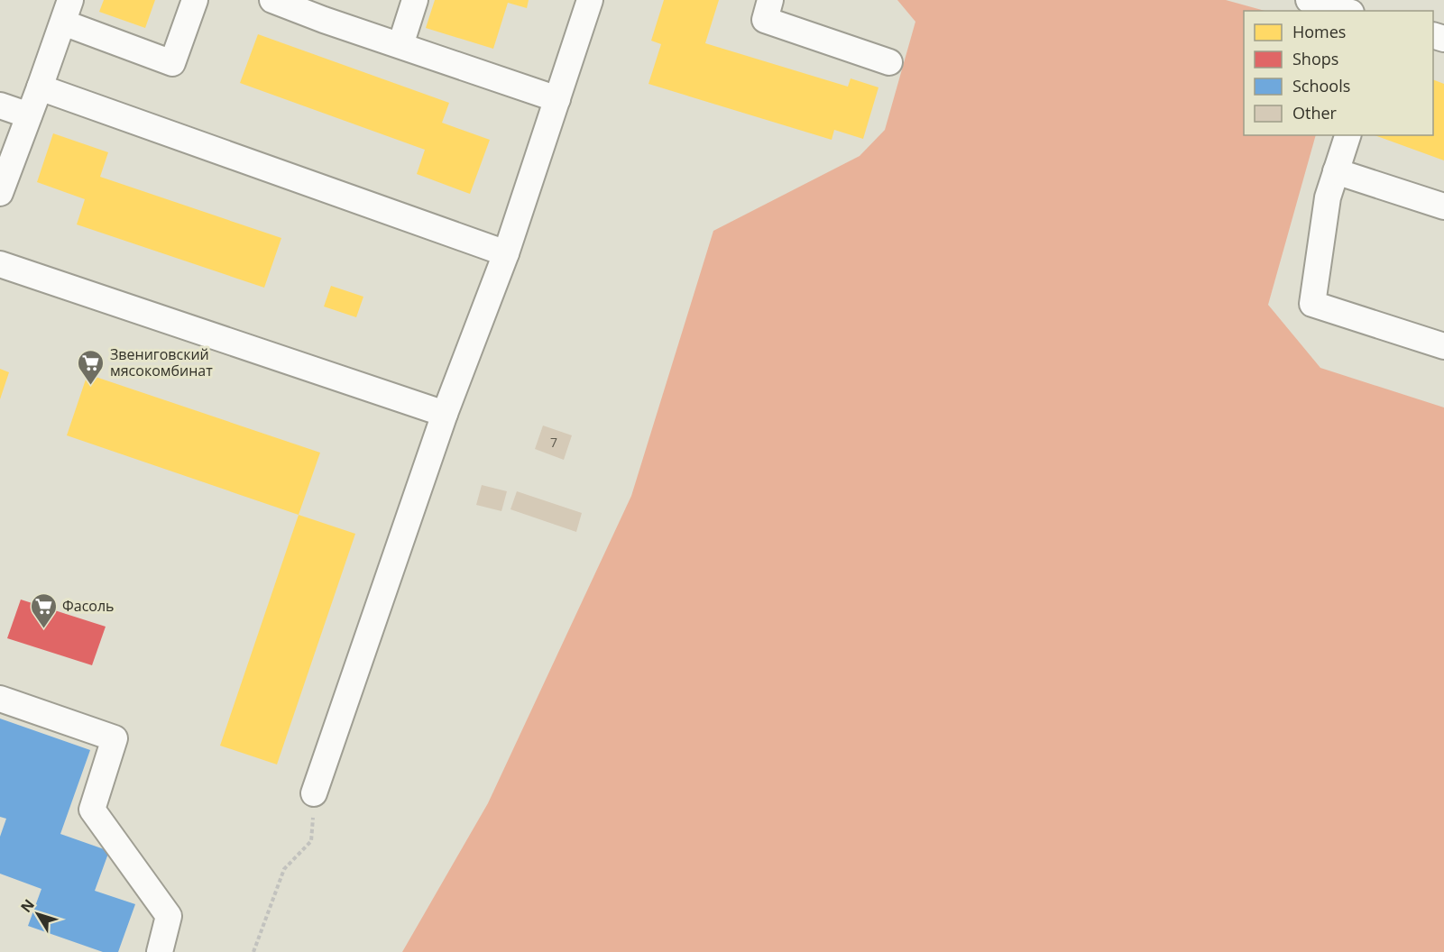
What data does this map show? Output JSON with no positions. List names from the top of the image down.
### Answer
{
  "places": {
    "supermarket": ["Звениговский мясокомбинат", "Фасоль"]
  },
  "house_numbers": ["7"],
  "legend": [
    "Homes",
    "Shops",
    "Schools",
    "Other"
  ],
  "north": "top left"
}
